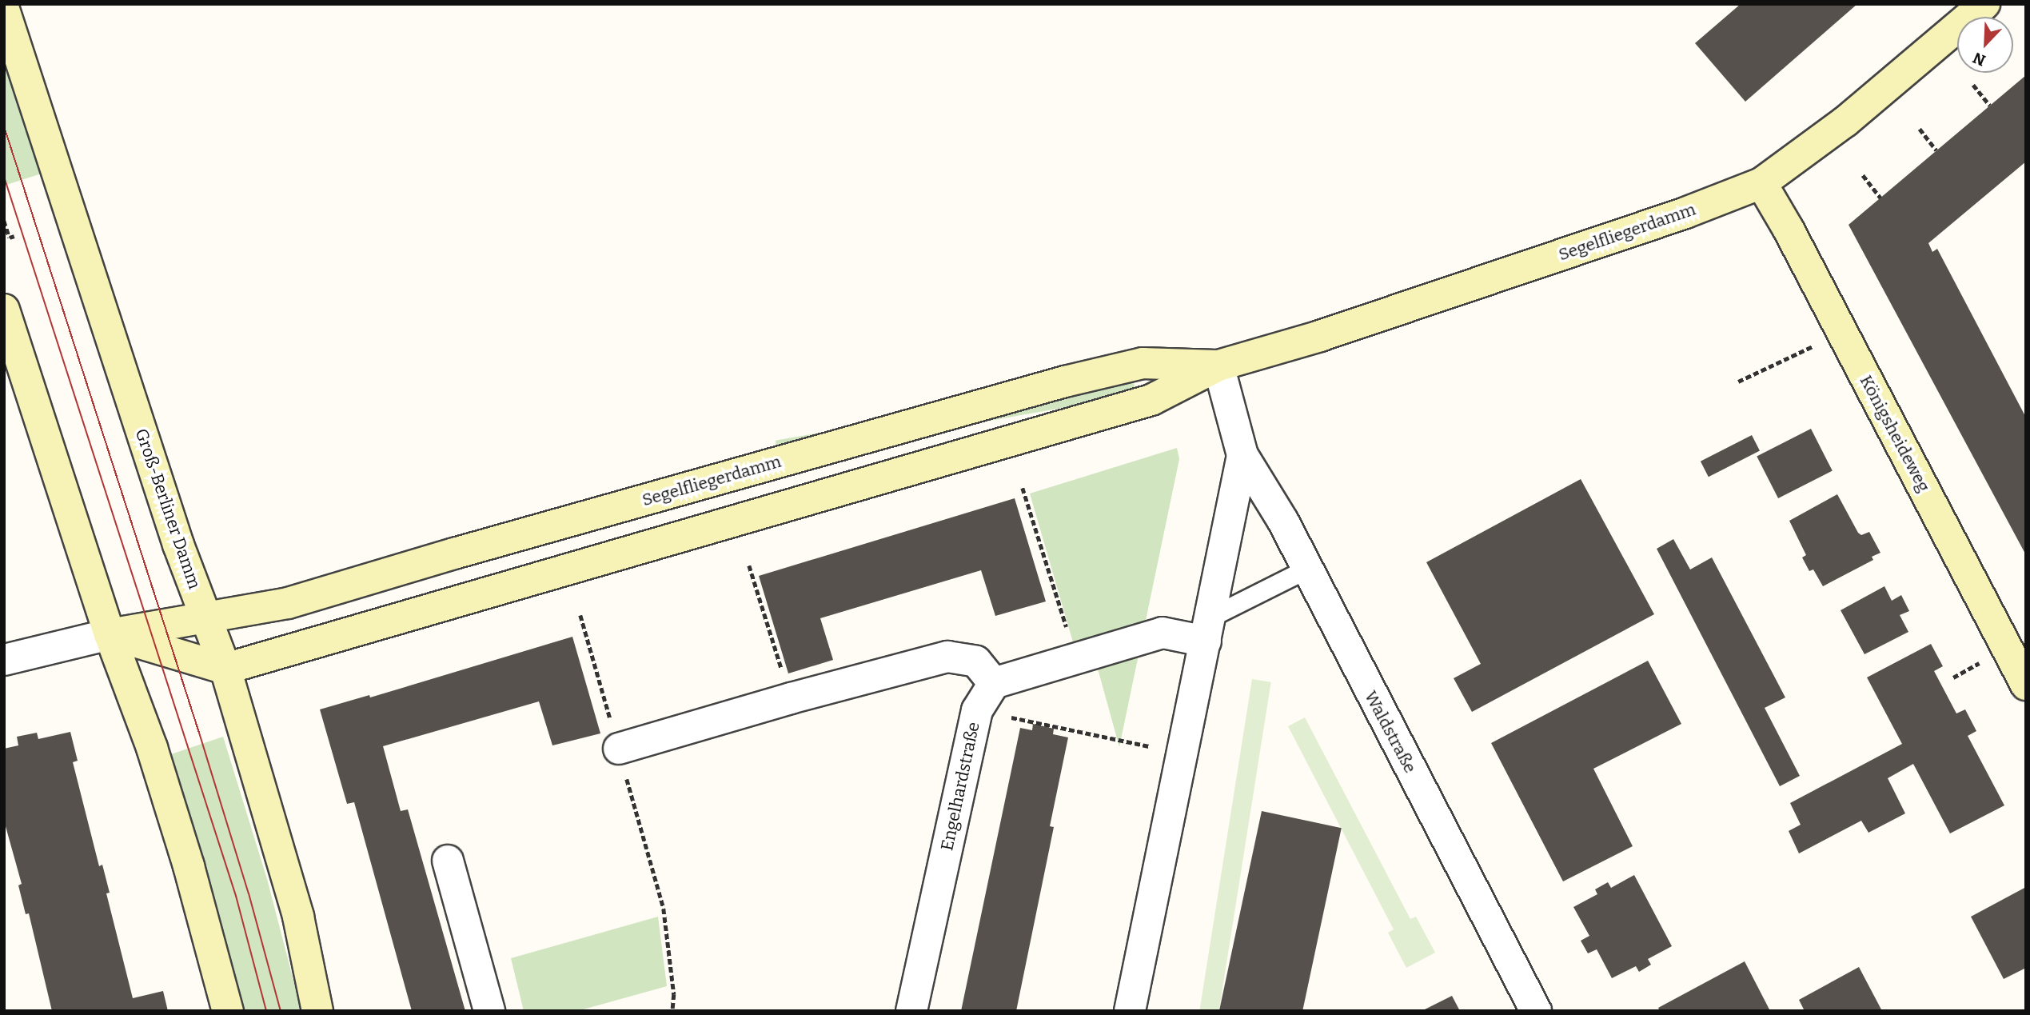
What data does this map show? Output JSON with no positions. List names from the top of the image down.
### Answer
{
  "streets": {
    "main road": ["Segelfliegerdamm", "Königsheideweg", "Groß-Berliner Damm"],
    "street": ["Waldstraße", "Engelhardstraße"]
  },
  "crossings": [
    ["Segelfliegerdamm", "Königsheideweg"],
    ["Segelfliegerdamm", "Groß-Berliner Damm"]
  ],
  "north": "bottom left"
}
